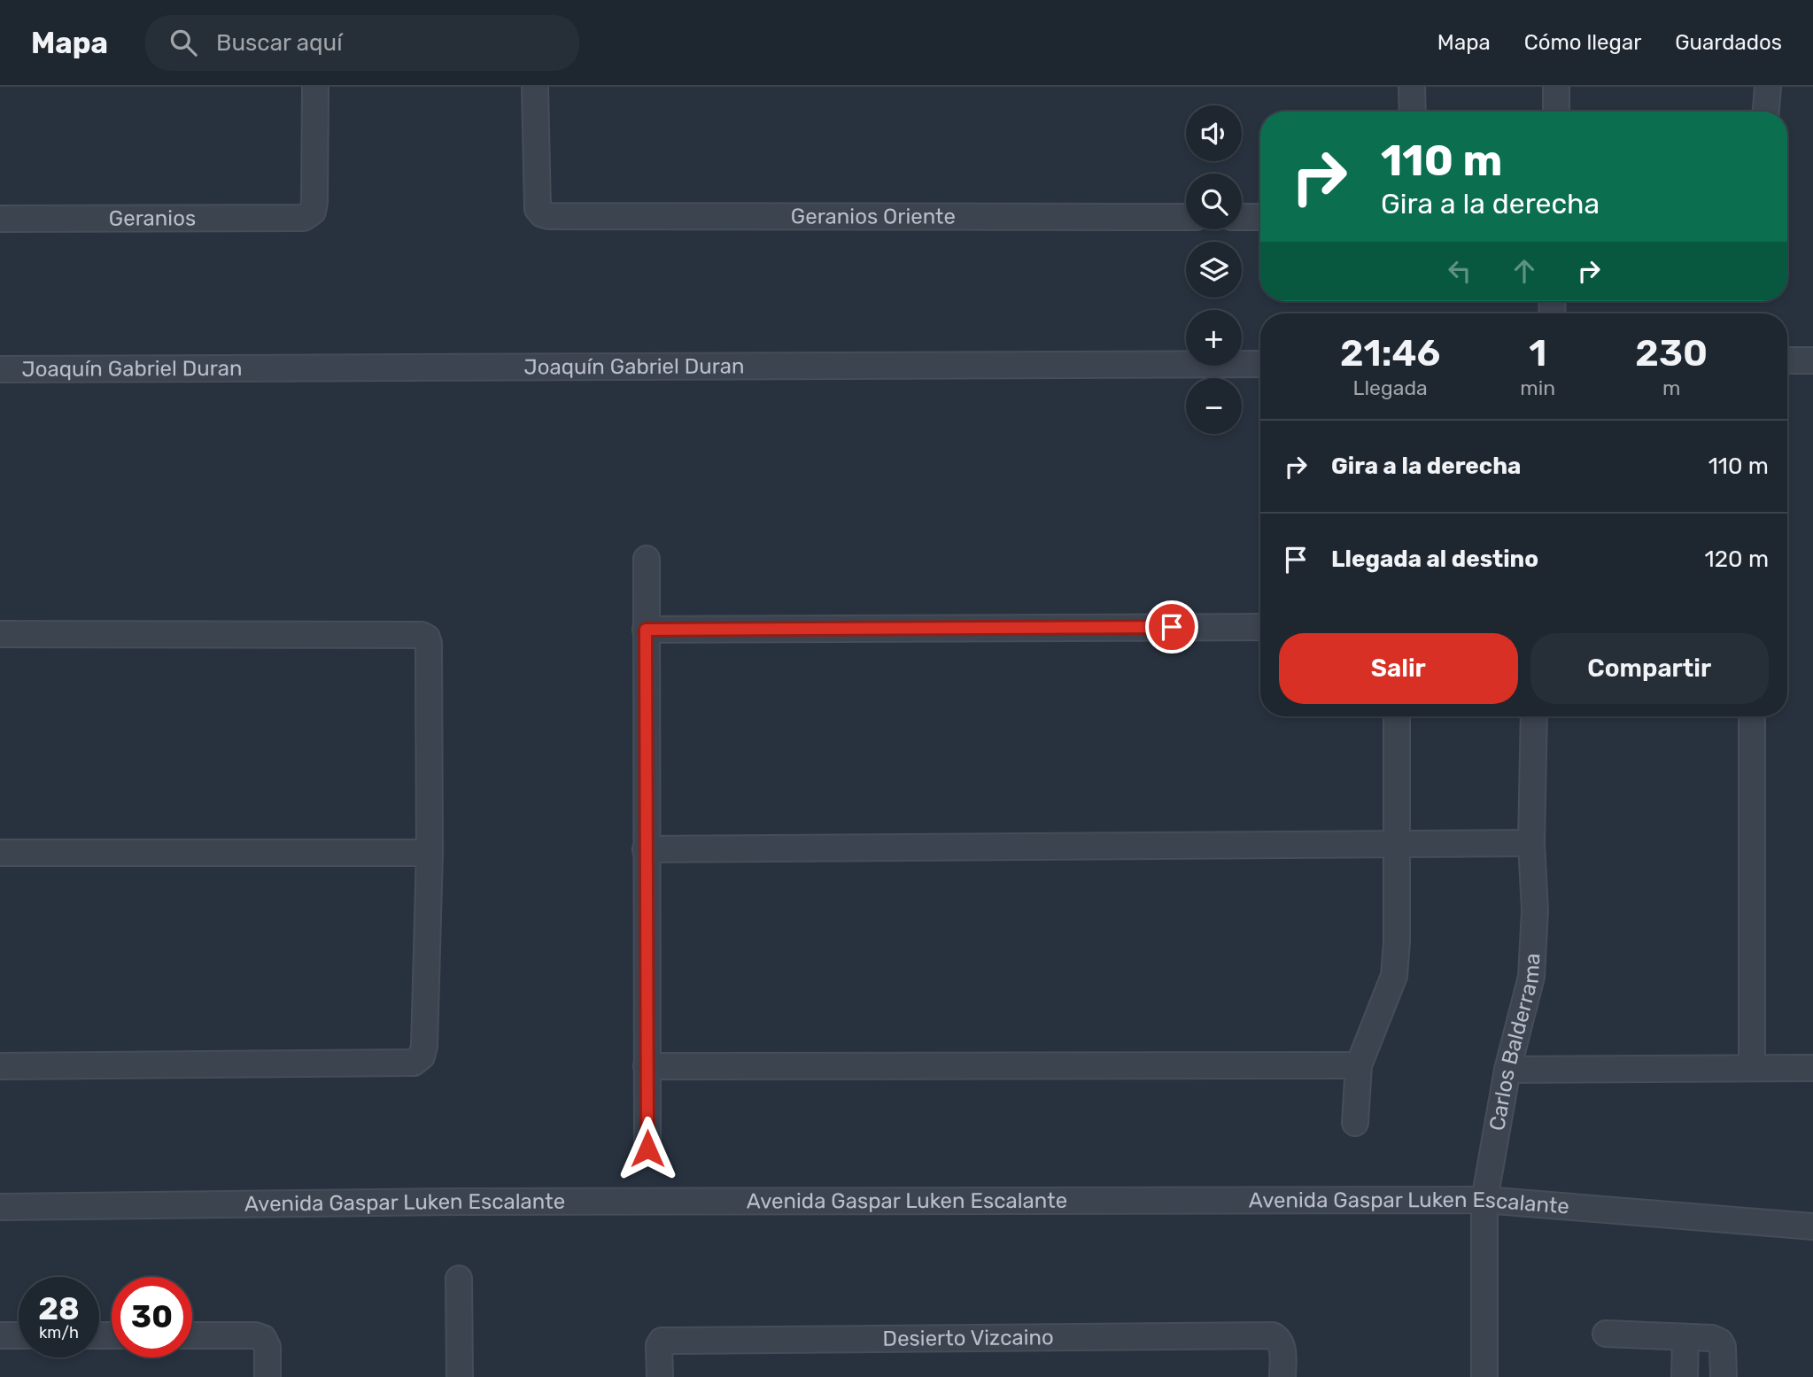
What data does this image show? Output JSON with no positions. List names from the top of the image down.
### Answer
{
  "streets": {
    "street": [
      "Geranios Oriente",
      "Geranios",
      "Joaquín Gabriel Duran",
      "Carlos Balderrama",
      "Avenida Gaspar Luken Escalante",
      "Desierto Vizcaino"
    ]
  },
  "crossings": [
    ["Carlos Balderrama", "Avenida Gaspar Luken Escalante"]
  ],
  "page": {
    "header": "Mapa",
    "search": "Buscar aquí",
    "nav": ["Mapa", "Cómo llegar", "Guardados"],
    "map_buttons": ["+", "−"],
    "turn": ["110 m", "Gira a la derecha"],
    "eta": [
      "21:46",
      "Llegada",
      "1",
      "min",
      "230",
      "m"
    ],
    "list": [
      {
        "name": "Gira a la derecha",
        "value": "110 m"
      },
      {
        "name": "Llegada al destino",
        "value": "120 m"
      }
    ],
    "buttons": ["Salir", "Compartir"],
    "speed": "28 km/h",
    "limit": "30"
  }
}
